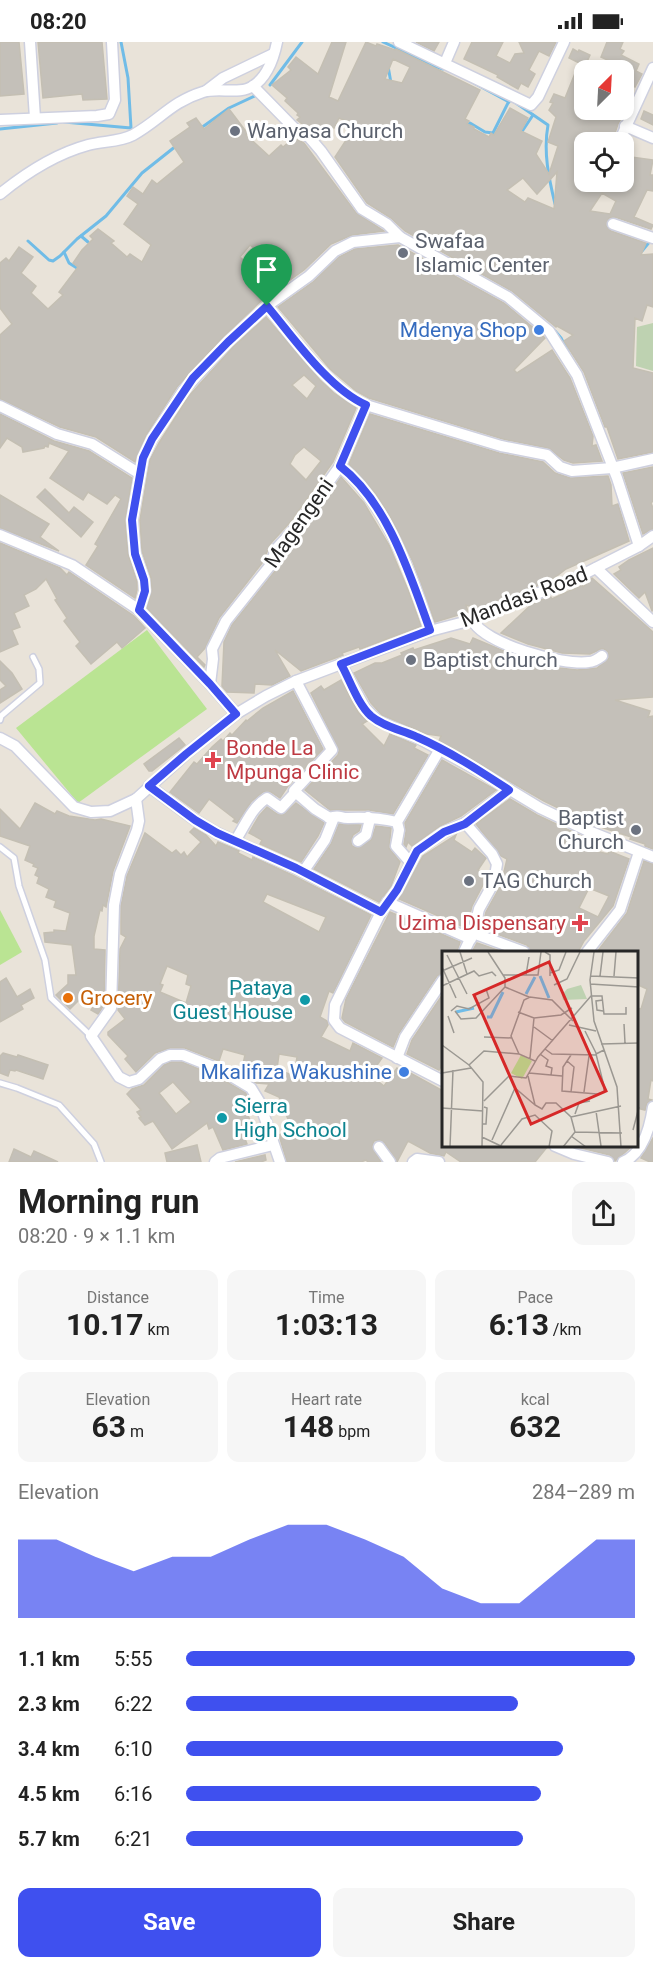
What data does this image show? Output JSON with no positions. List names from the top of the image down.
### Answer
{
  "streets": {
    "street": ["Magengeni", "Mandasi Road"]
  },
  "crossings": [
    ["Magengeni", "Mandasi Road"]
  ],
  "places": {
    "other": [
      "Wanyasa Church",
      "Swafaa Islamic Center",
      "Mdenya Shop",
      "Baptist church",
      "Baptist Church",
      "TAG Church",
      "Grocery",
      "Pataya Guest House",
      "Mkalifiza Wakushine",
      "Sierra High School"
    ],
    "health": ["Bonde La Mpunga Clinic", "Uzima Dispensary"]
  },
  "north": "top right",
  "page": {
    "status": "08:20",
    "heading": ["Morning run", "08:20 · 9 × 1.1 km"],
    "stats": [
      ["Distance", "10.17 km"],
      ["Time", "1:03:13"],
      ["Pace", "6:13 /km"],
      ["Elevation", "63 m"],
      ["Heart rate", "148 bpm"],
      ["kcal", "632"]
    ],
    "chart": ["Elevation", "284–289 m"],
    "list": [
      {
        "name": "1.1 km",
        "note": "5:55"
      },
      {
        "name": "2.3 km",
        "note": "6:22"
      },
      {
        "name": "3.4 km",
        "note": "6:10"
      },
      {
        "name": "4.5 km",
        "note": "6:16"
      },
      {
        "name": "5.7 km",
        "note": "6:21"
      }
    ],
    "buttons": ["Save", "Share"]
  }
}
